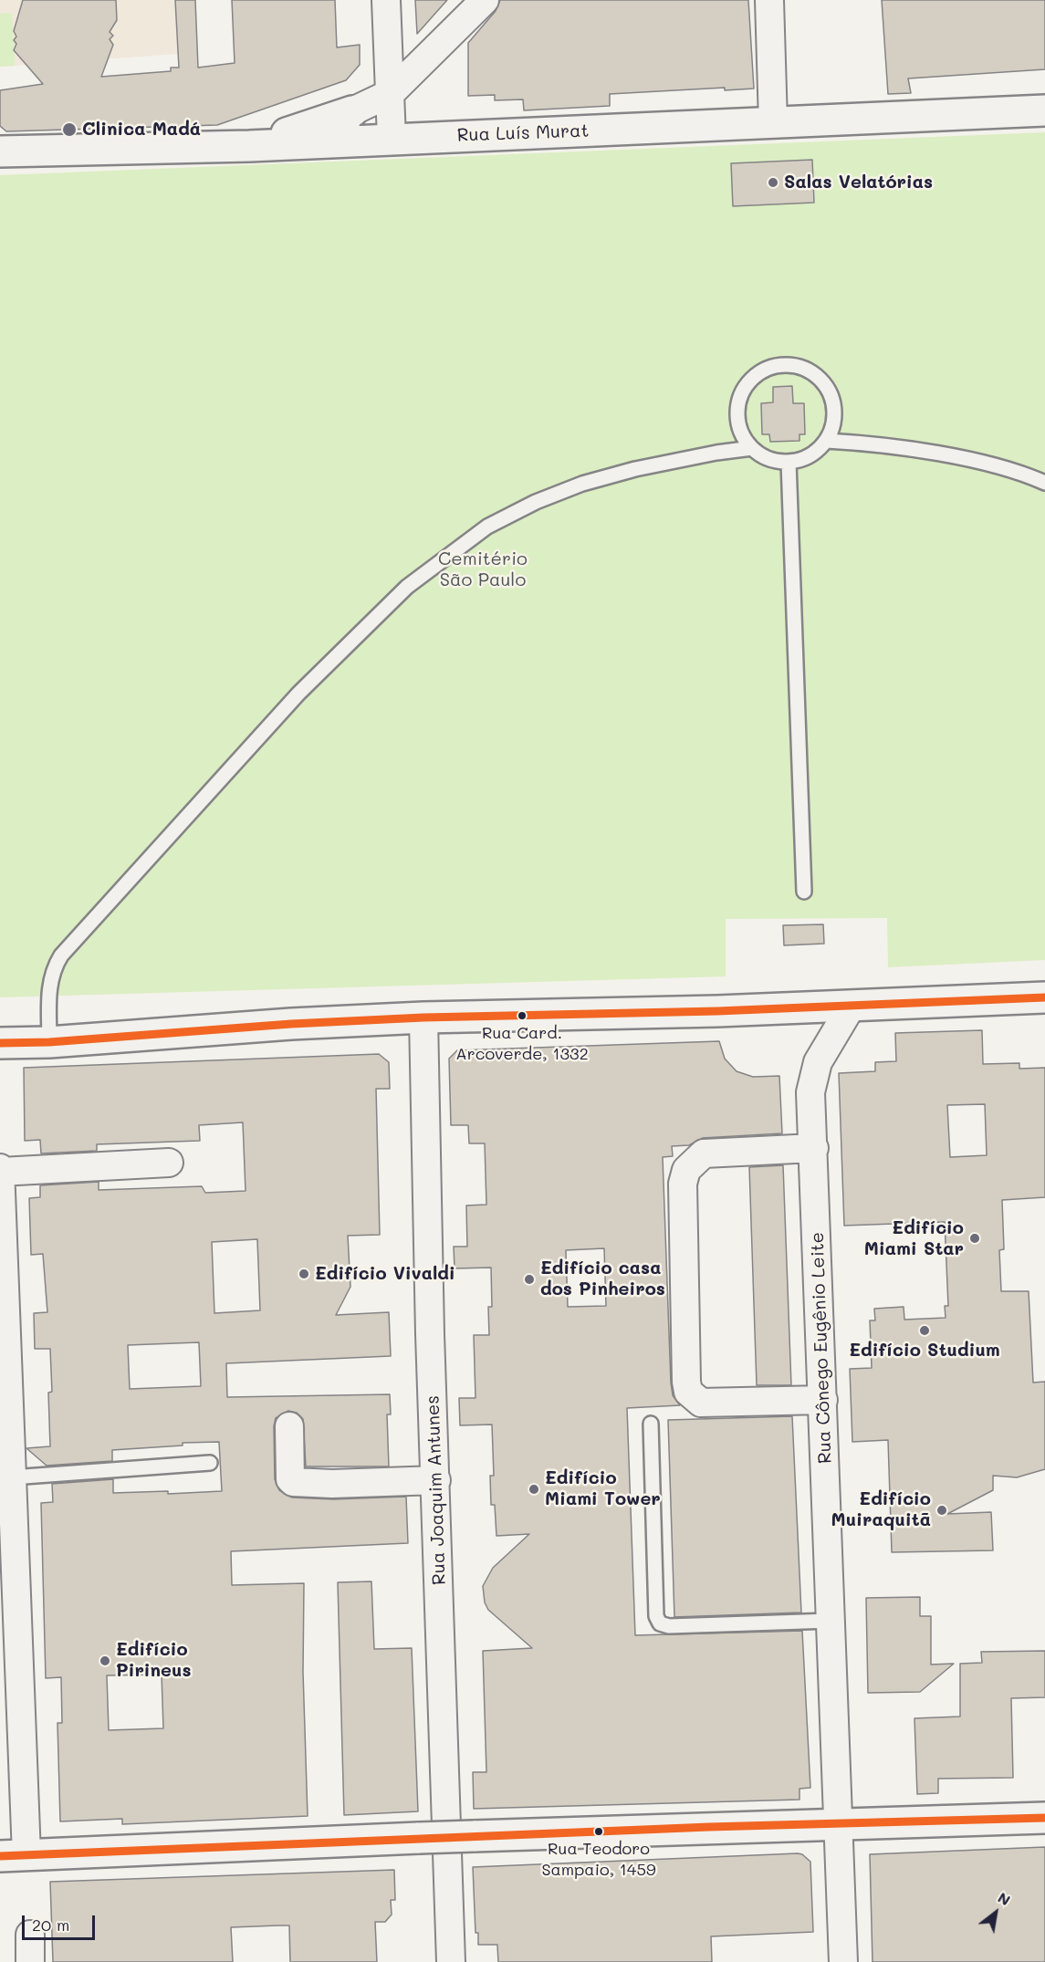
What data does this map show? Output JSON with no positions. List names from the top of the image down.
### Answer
{
  "streets": {
    "main road": ["Rua Luís Murat"],
    "street": ["Rua Cônego Eugênio Leite", "Rua Joaquim Antunes"]
  },
  "parks": ["Cemitério São Paulo"],
  "places": [
    "Clinica Madá",
    "Salas Velatórias",
    "Rua Card. Arcoverde, 1332",
    "Edifício Miami Star",
    "Edifício Vivaldi",
    "Edifício casa dos Pinheiros",
    "Edifício Studium",
    "Edifício Miami Tower",
    "Edifício Muiraquitã",
    "Edifício Pirineus",
    "Rua Teodoro Sampaio, 1459"
  ],
  "scale_bar": "20 m",
  "north": "top right"
}
